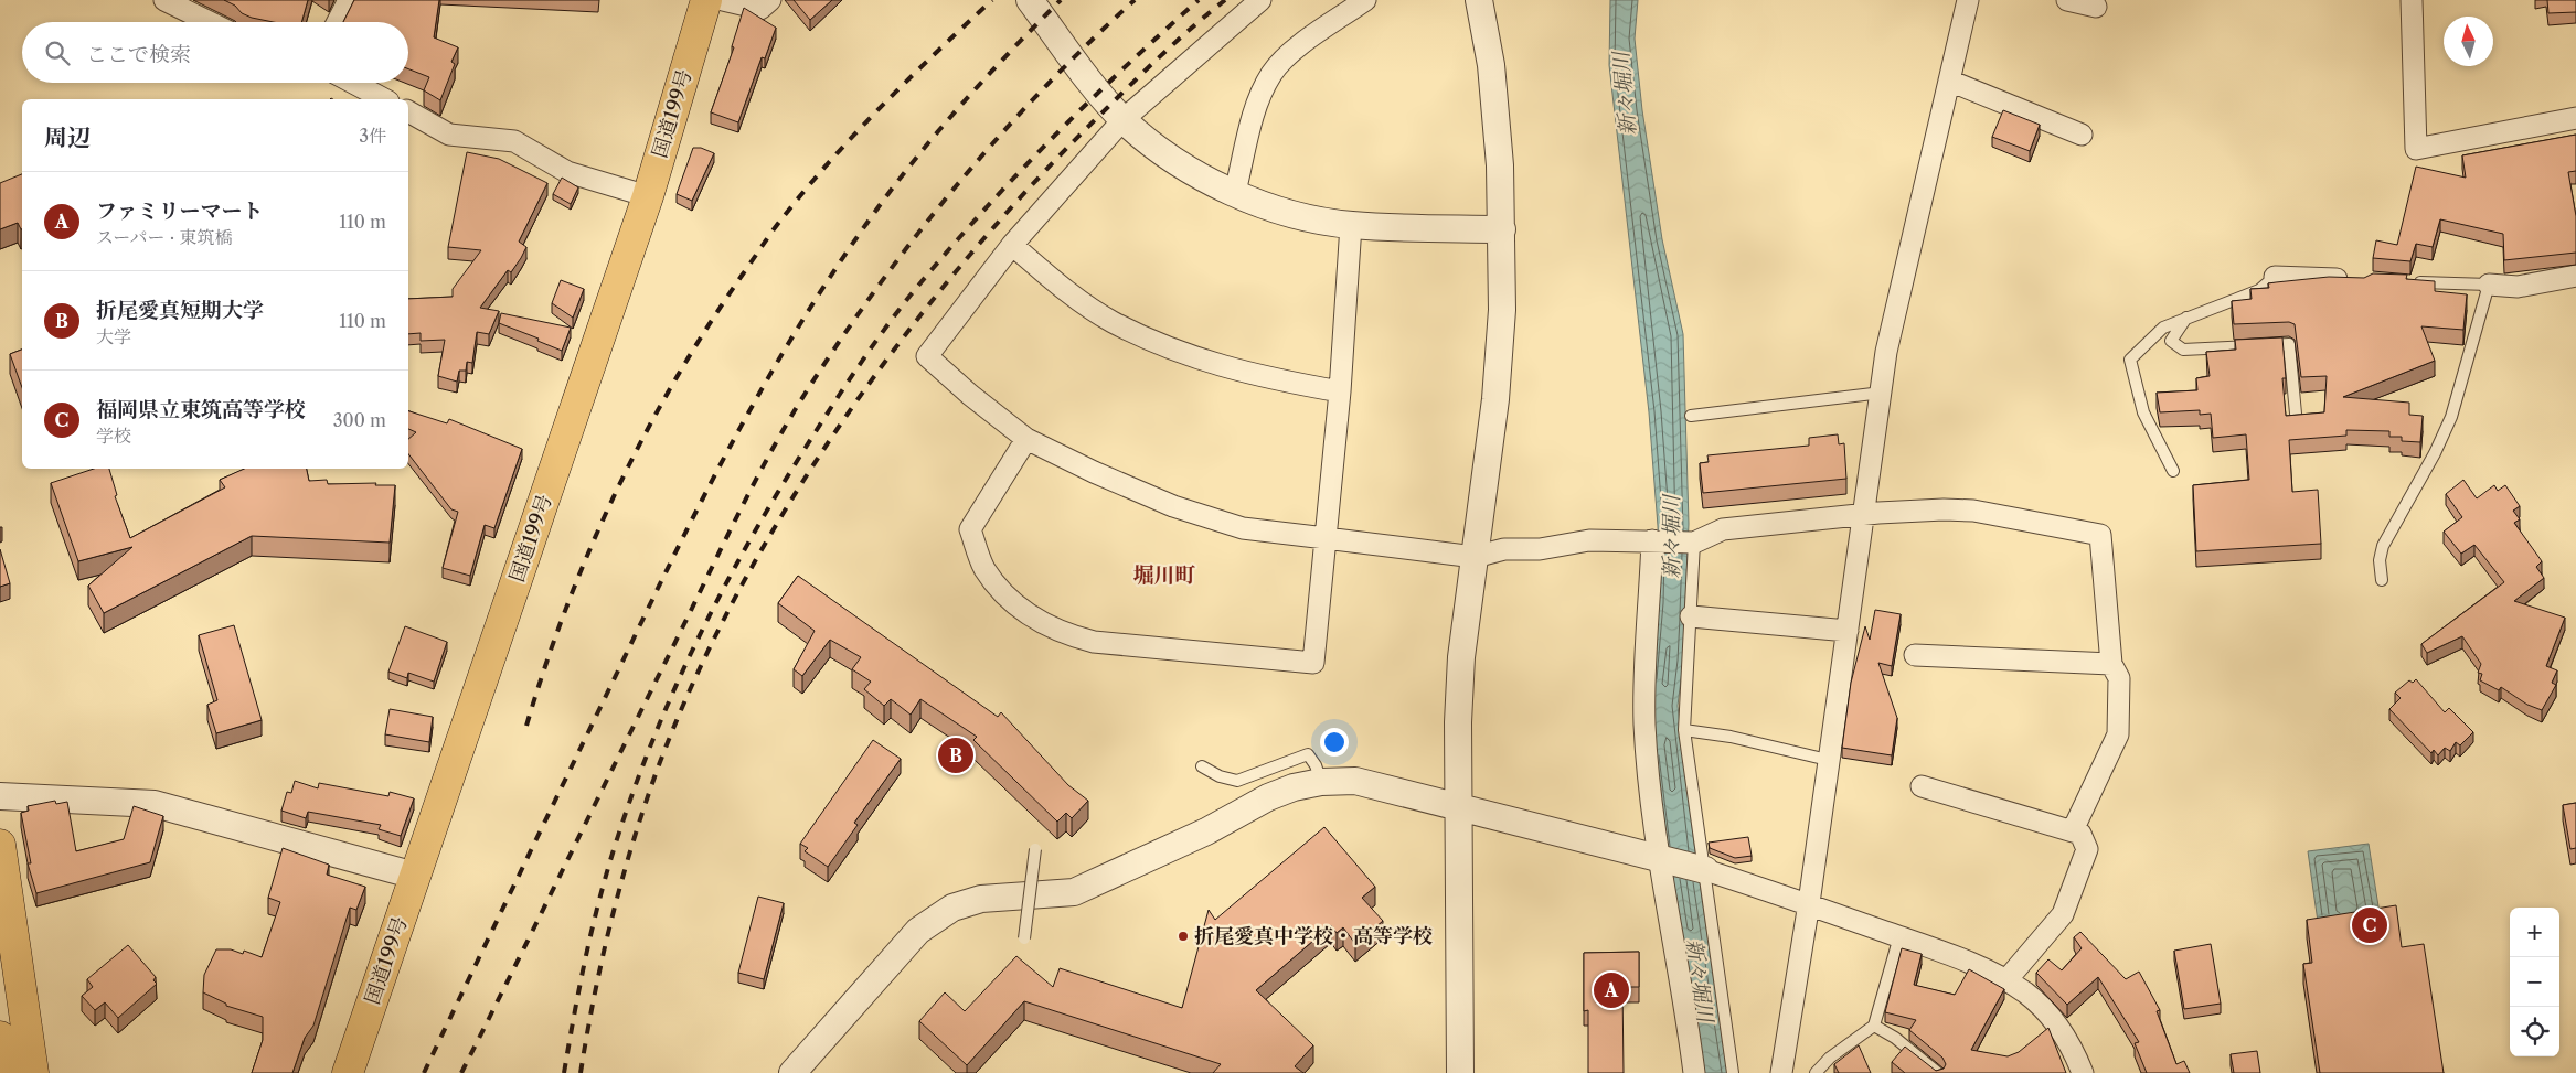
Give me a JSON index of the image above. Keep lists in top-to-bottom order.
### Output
{
  "streets": {
    "highway": ["国道199号"]
  },
  "districts": ["堀川町"],
  "water": ["新々堀川"],
  "places": ["折尾愛真中学校・高等学校"],
  "north": "top",
  "page": {
    "search": "ここで検索",
    "heading": ["周辺", "3件"],
    "list": [
      {
        "mark": "A",
        "name": "ファミリーマート",
        "note": "スーパー · 東筑橋",
        "value": "110 m"
      },
      {
        "mark": "B",
        "name": "折尾愛真短期大学",
        "note": "大学",
        "value": "110 m"
      },
      {
        "mark": "C",
        "name": "福岡県立東筑高等学校",
        "note": "学校",
        "value": "300 m"
      }
    ],
    "pins": ["B", "C", "A"],
    "map_buttons": ["+", "−"]
  }
}
